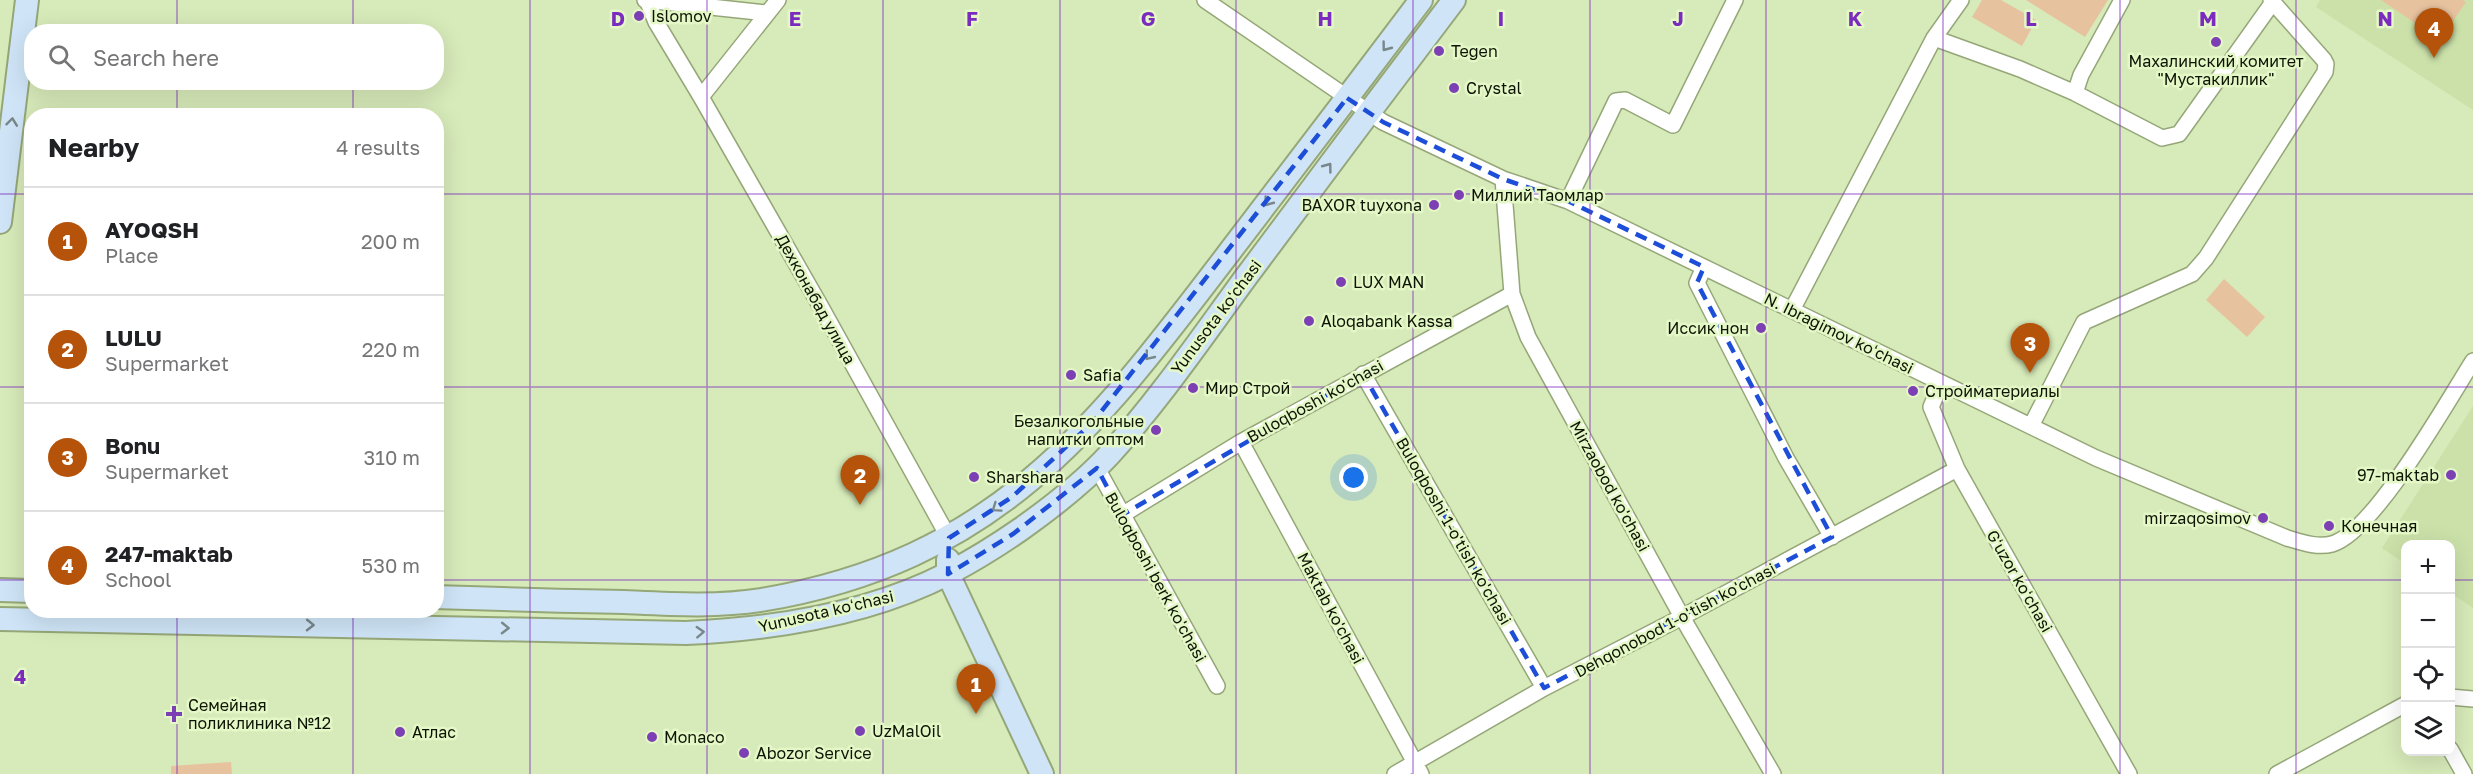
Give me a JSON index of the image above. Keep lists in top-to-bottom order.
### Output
{
  "streets": {
    "main road": ["Yunusota koʻchasi"],
    "street": [
      "Дехконабад улица",
      "N. Ibragimov koʻchasi",
      "Buloqboshi ko'chasi",
      "Mirzaobod ko'chasi",
      "Buloqboshi 1-o'tish ko'chasi",
      "Buloqboshi berk ko'chasi",
      "Gʻuzor koʻchasi",
      "Maktab ko'chasi",
      "Dehqonobod 1-o'tish ko'chasi"
    ]
  },
  "crossings": [
    ["Дехконабад улица", "Yunusota koʻchasi"],
    ["Yunusota koʻchasi", "N. Ibragimov koʻchasi"],
    ["Yunusota koʻchasi", "Buloqboshi berk ko'chasi"],
    ["N. Ibragimov koʻchasi", "Mirzaobod ko'chasi"],
    ["N. Ibragimov koʻchasi", "Gʻuzor koʻchasi"],
    ["Buloqboshi ko'chasi", "Mirzaobod ko'chasi"],
    ["Buloqboshi ko'chasi", "Buloqboshi 1-o'tish ko'chasi"],
    ["Buloqboshi ko'chasi", "Buloqboshi berk ko'chasi"],
    ["Buloqboshi ko'chasi", "Maktab ko'chasi"],
    ["Mirzaobod ko'chasi", "Dehqonobod 1-o'tish ko'chasi"],
    ["Buloqboshi 1-o'tish ko'chasi", "Dehqonobod 1-o'tish ko'chasi"],
    ["Gʻuzor koʻchasi", "Dehqonobod 1-o'tish ko'chasi"],
    ["Maktab ko'chasi", "Dehqonobod 1-o'tish ko'chasi"]
  ],
  "places": {
    "other": [
      "Islomov",
      "Махалинский комитет \"Мустакиллик\"",
      "Tegen",
      "Crystal",
      "Миллий Таомлар",
      "BAXOR tuyxona",
      "LUX MAN",
      "Aloqabank Kassa",
      "Иссик нон",
      "Safia",
      "Мир Строй",
      "Стройматериалы",
      "Безалкогольные напитки оптом",
      "97-maktab",
      "Sharshara",
      "mirzaqosimov",
      "Конечная",
      "UzMalOil",
      "Атлас",
      "Monaco",
      "Abozor Service"
    ],
    "health": ["Семейная поликлиника №12"]
  },
  "page": {
    "pins": [
      "4",
      "3",
      "2",
      "1"
    ],
    "search": "Search here",
    "heading": ["Nearby", "4 results"],
    "list": [
      {
        "mark": "1",
        "name": "AYOQSH",
        "note": "Place",
        "value": "200 m"
      },
      {
        "mark": "2",
        "name": "LULU",
        "note": "Supermarket",
        "value": "220 m"
      },
      {
        "mark": "3",
        "name": "Bonu",
        "note": "Supermarket",
        "value": "310 m"
      },
      {
        "mark": "4",
        "name": "247-maktab",
        "note": "School",
        "value": "530 m"
      }
    ],
    "map_buttons": ["+", "−"]
  },
  "grid": {
    "columns": [
      "D",
      "E",
      "F",
      "G",
      "H",
      "I",
      "J",
      "K",
      "L",
      "M",
      "N"
    ],
    "rows": ["4"]
  }
}
